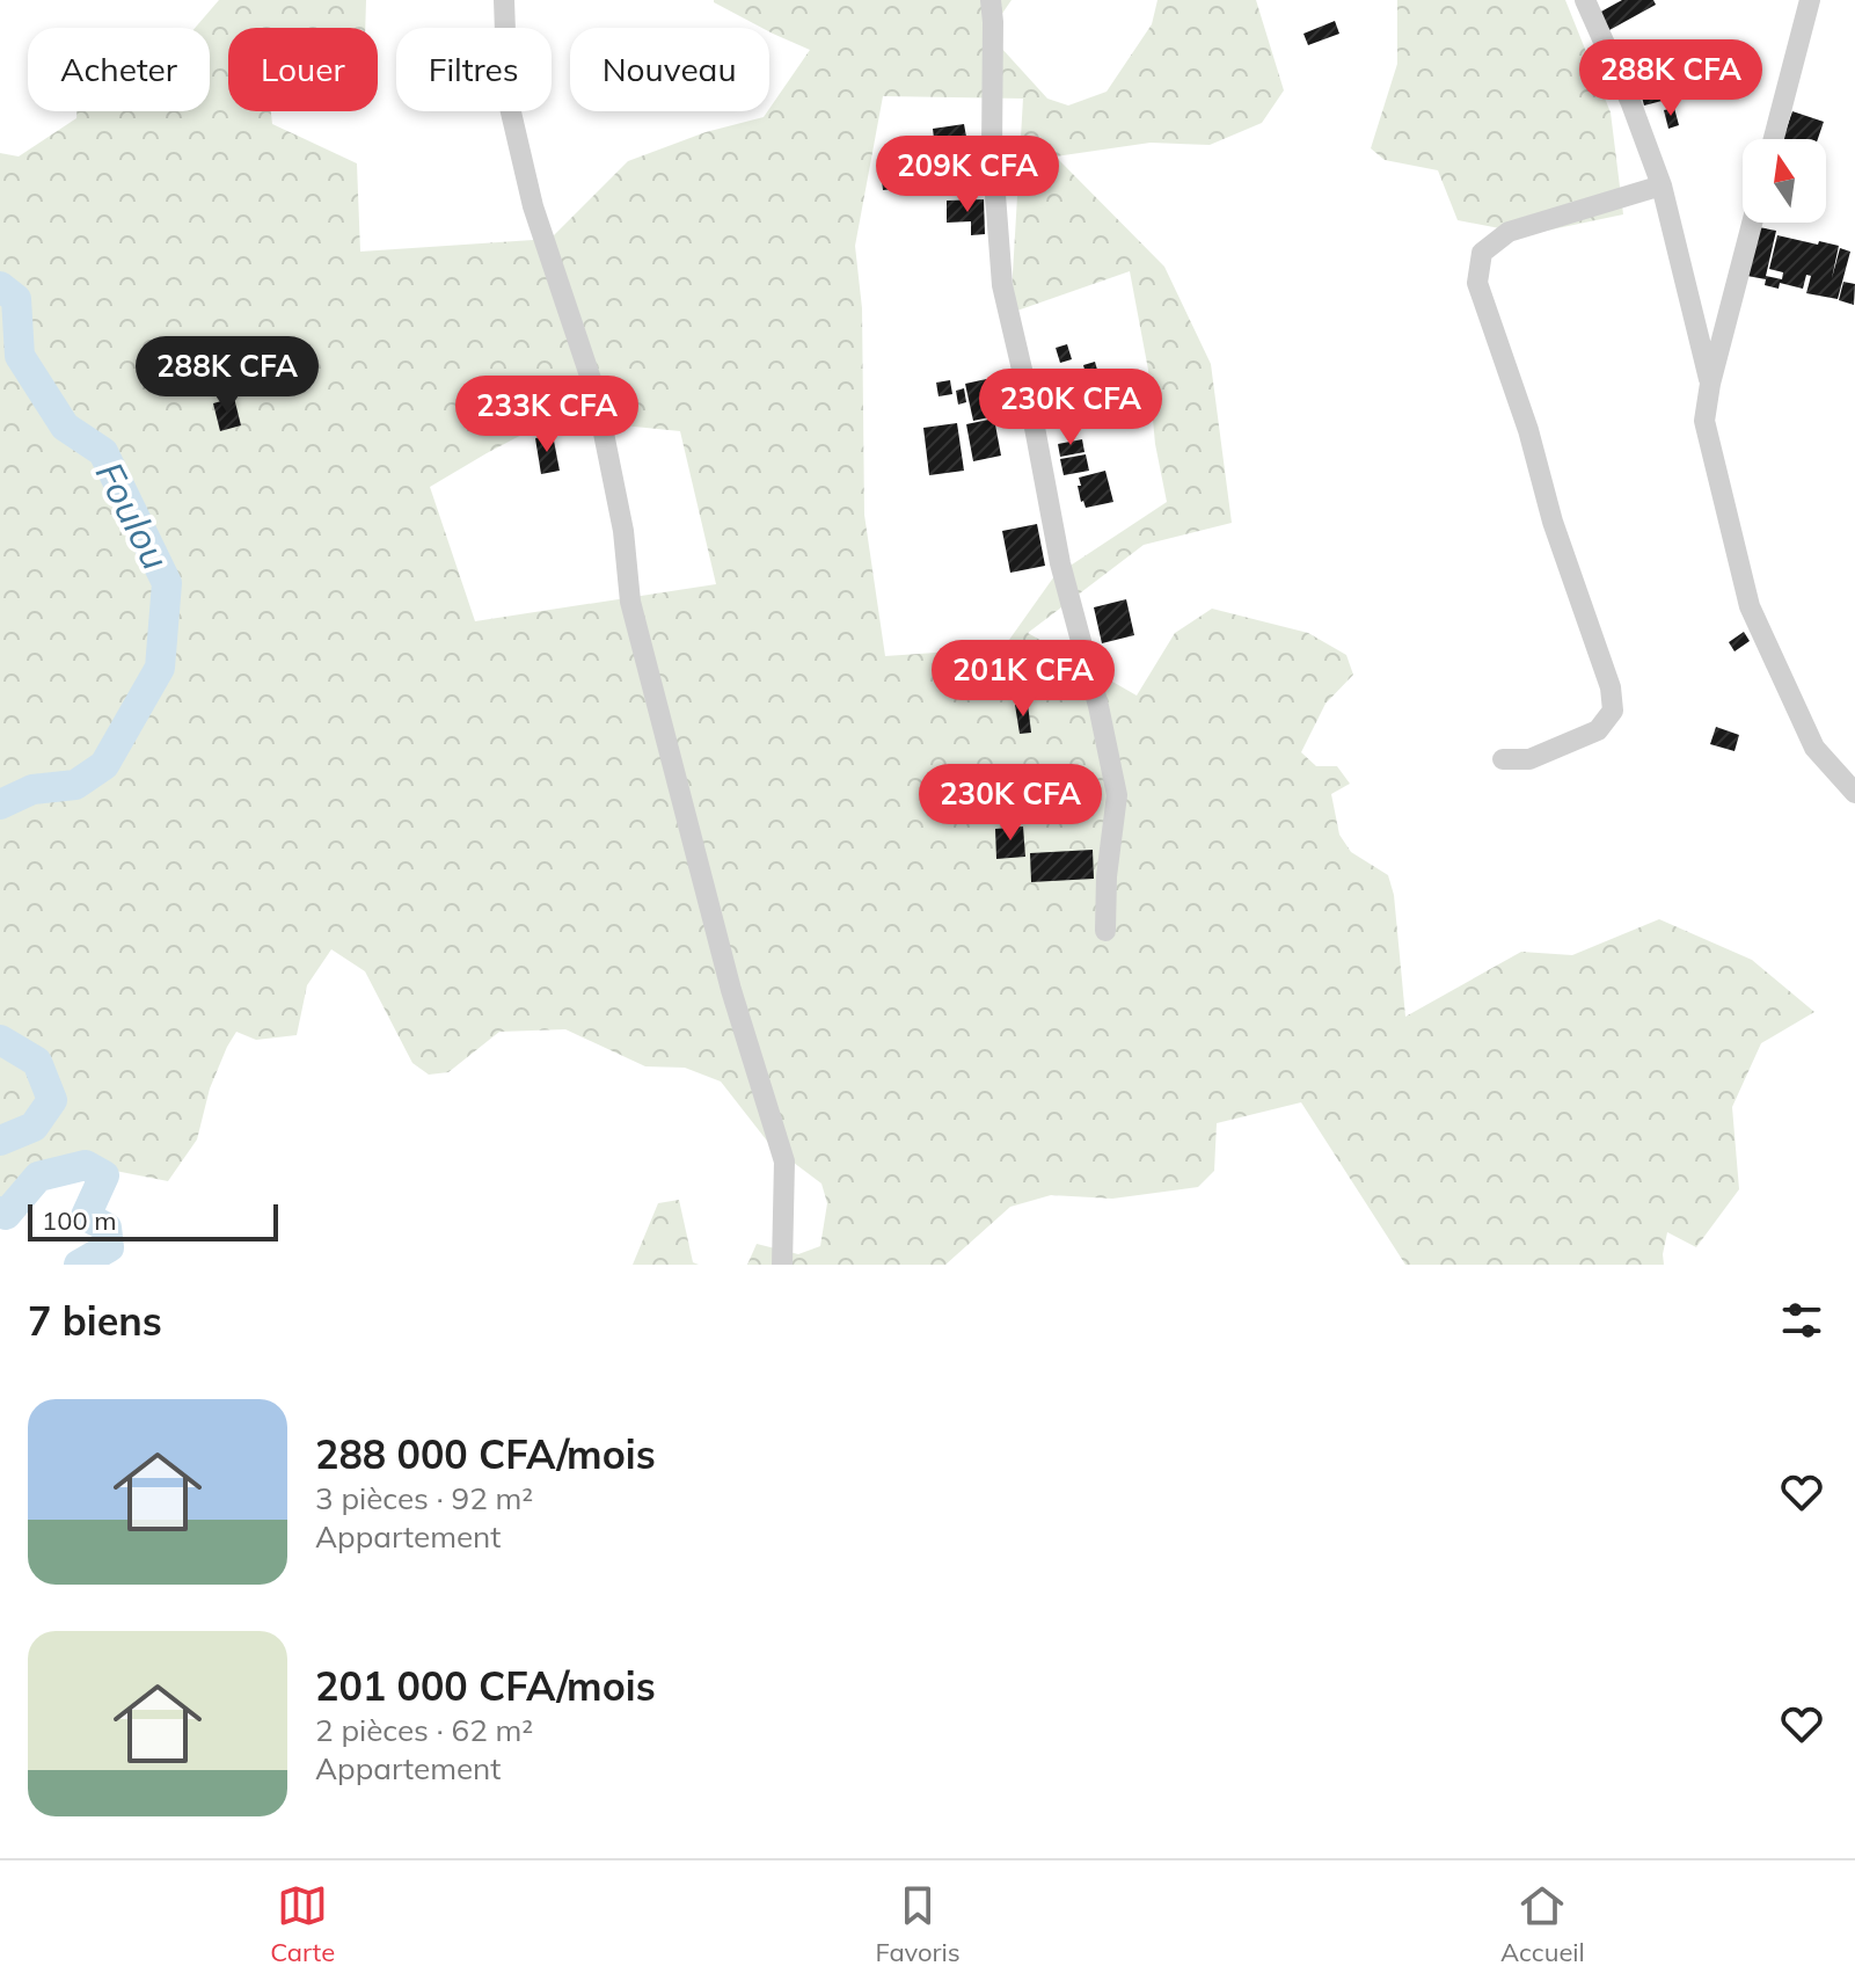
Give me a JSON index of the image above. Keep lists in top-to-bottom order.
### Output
{
  "water": ["Foulou"],
  "scale_bar": "100 m",
  "north": "top",
  "page": {
    "chip": [
      "Acheter",
      "Louer",
      "Filtres",
      "Nouveau"
    ],
    "price": [
      "288K CFA",
      "209K CFA",
      "288K CFA",
      "230K CFA",
      "233K CFA",
      "201K CFA",
      "230K CFA"
    ],
    "scale": "100 m",
    "heading": "7 biens",
    "list": [
      {
        "name": "288 000 CFA/mois",
        "note": "3 pièces · 92 m² · Appartement"
      },
      {
        "name": "201 000 CFA/mois",
        "note": "2 pièces · 62 m² · Appartement"
      }
    ],
    "tabs": ["Carte", "Favoris", "Accueil"]
  }
}
